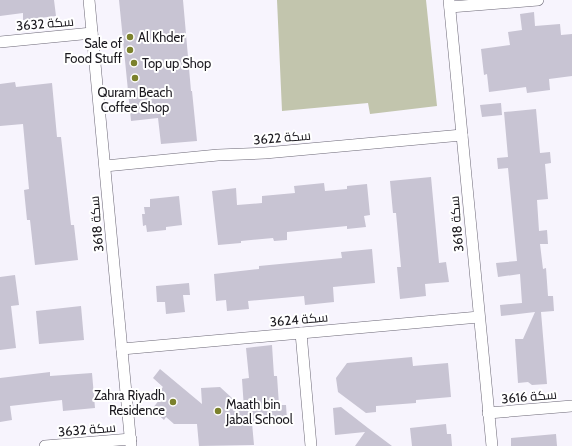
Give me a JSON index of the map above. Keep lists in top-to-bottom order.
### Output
{
  "streets": {
    "street": [
      "سكة 3632",
      "سكة 3622",
      "سكة 3618",
      "سكة 3624",
      "سكة 3616"
    ]
  },
  "crossings": [
    ["سكة 3632", "سكة 3618"],
    ["سكة 3622", "سكة 3618"],
    ["سكة 3618", "سكة 3624"],
    ["سكة 3618", "سكة 3616"]
  ],
  "places": [
    "Al Khder",
    "Sale of Food Stuff",
    "Top up Shop",
    "Quram Beach Coffee Shop",
    "Zahra Riyadh Residence",
    "Maath bin Jabal School"
  ]
}
